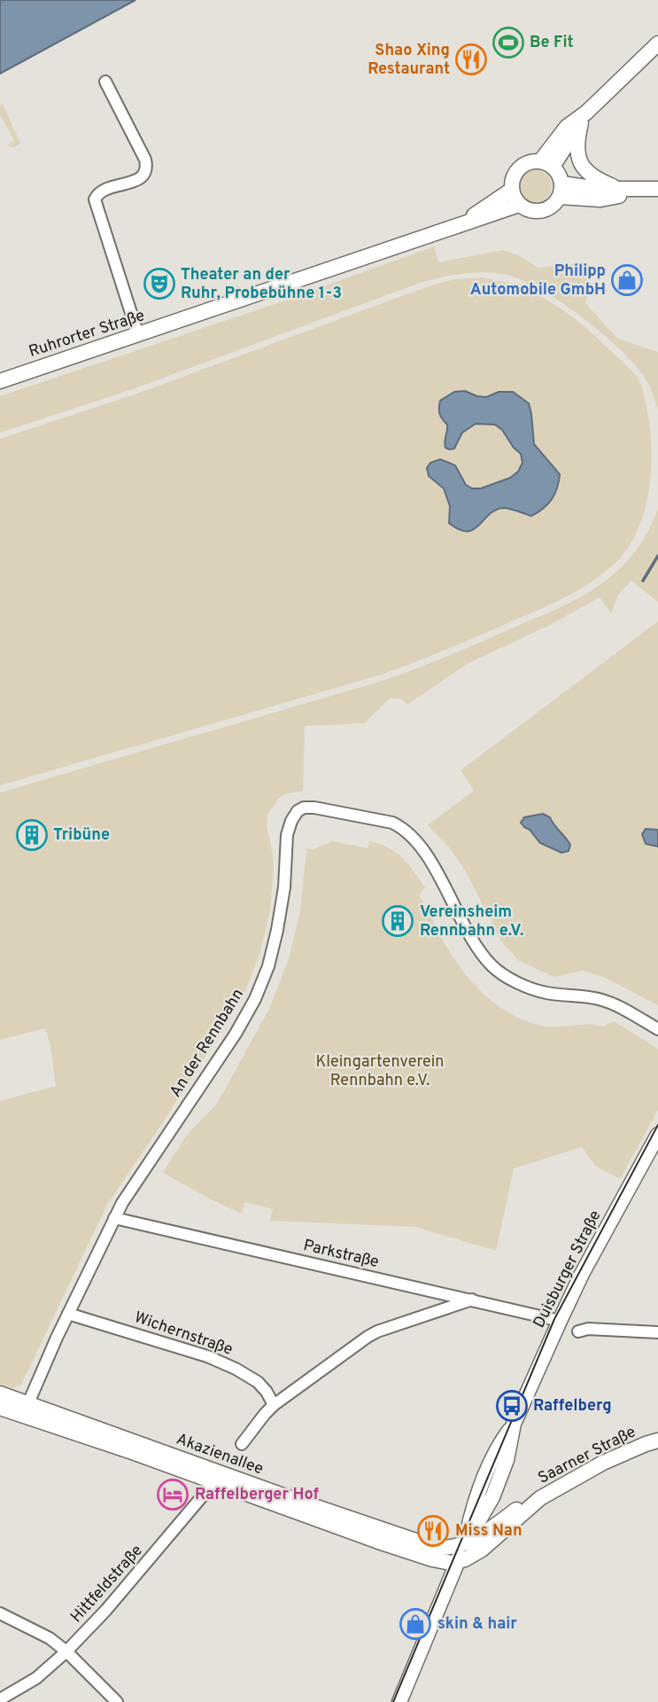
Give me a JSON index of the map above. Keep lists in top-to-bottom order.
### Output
{
  "streets": {
    "main road": [
      "Ruhrorter Straße",
      "Duisburger Straße",
      "Akazienallee",
      "Saarner Straße"
    ],
    "street": [
      "An der Rennbahn",
      "Parkstraße",
      "Wichernstraße",
      "Hittfeldstraße"
    ]
  },
  "crossings": [
    ["An der Rennbahn", "Parkstraße"],
    ["An der Rennbahn", "Wichernstraße"],
    ["An der Rennbahn", "Akazienallee"],
    ["Parkstraße", "Duisburger Straße"],
    ["Duisburger Straße", "Akazienallee"],
    ["Duisburger Straße", "Saarner Straße"],
    ["Akazienallee", "Saarner Straße"],
    ["Akazienallee", "Hittfeldstraße"]
  ],
  "parks": ["Kleingartenverein Rennbahn e.V."],
  "places": {
    "sports": ["Be Fit"],
    "restaurant": ["Shao Xing Restaurant", "Miss Nan"],
    "shop": ["Philipp Automobile GmbH", "skin & hair"],
    "theatre": ["Theater an der Ruhr, Probebühne 1-3"],
    "building": ["Tribüne", "Vereinsheim Rennbahn e.V."],
    "bus stop": ["Raffelberg"],
    "hotel": ["Raffelberger Hof"]
  }
}
